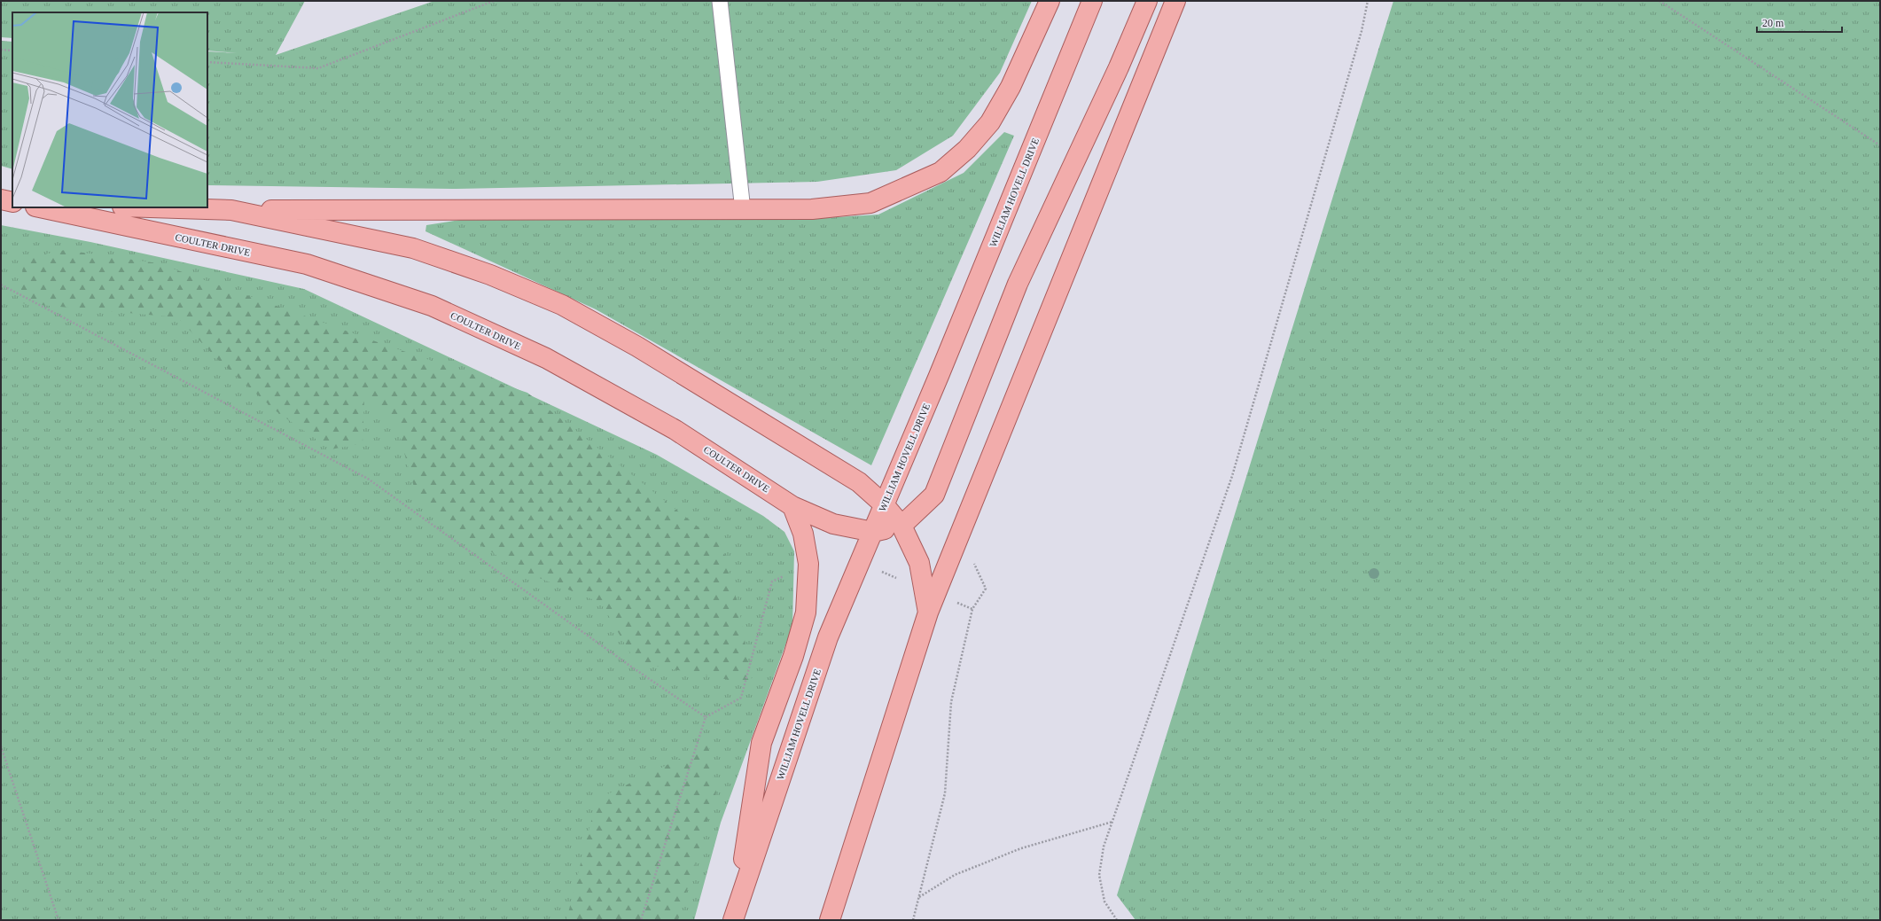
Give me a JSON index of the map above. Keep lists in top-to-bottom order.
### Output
{
  "streets": {
    "main road": ["WILLIAM HOVELL DRIVE", "COULTER DRIVE"]
  },
  "crossings": [
    ["WILLIAM HOVELL DRIVE", "COULTER DRIVE"]
  ],
  "scale_bar": "20 m"
}
